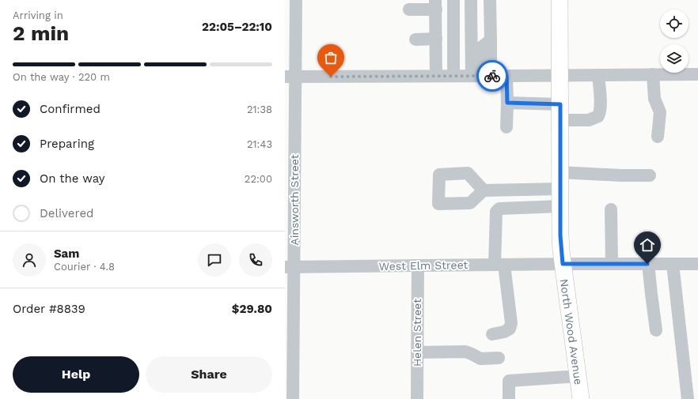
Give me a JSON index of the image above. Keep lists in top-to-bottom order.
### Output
{
  "streets": {
    "main road": ["North Wood Avenue"],
    "street": ["Ainsworth Street", "West Elm Street", "Helen Street"]
  },
  "crossings": [
    ["Ainsworth Street", "West Elm Street"],
    ["West Elm Street", "North Wood Avenue"],
    ["West Elm Street", "Helen Street"]
  ],
  "page": {
    "heading": ["2 min", "Arriving in", "22:05–22:10"],
    "panel": [
      "Sam",
      "Courier · 4.8",
      "Order #8839",
      "$29.80"
    ],
    "bar": "On the way · 220 m",
    "list": [
      ["Confirmed", "21:38"],
      ["Preparing", "21:43"],
      ["On the way", "22:00"],
      "Delivered"
    ],
    "buttons": ["Help", "Share"]
  }
}
